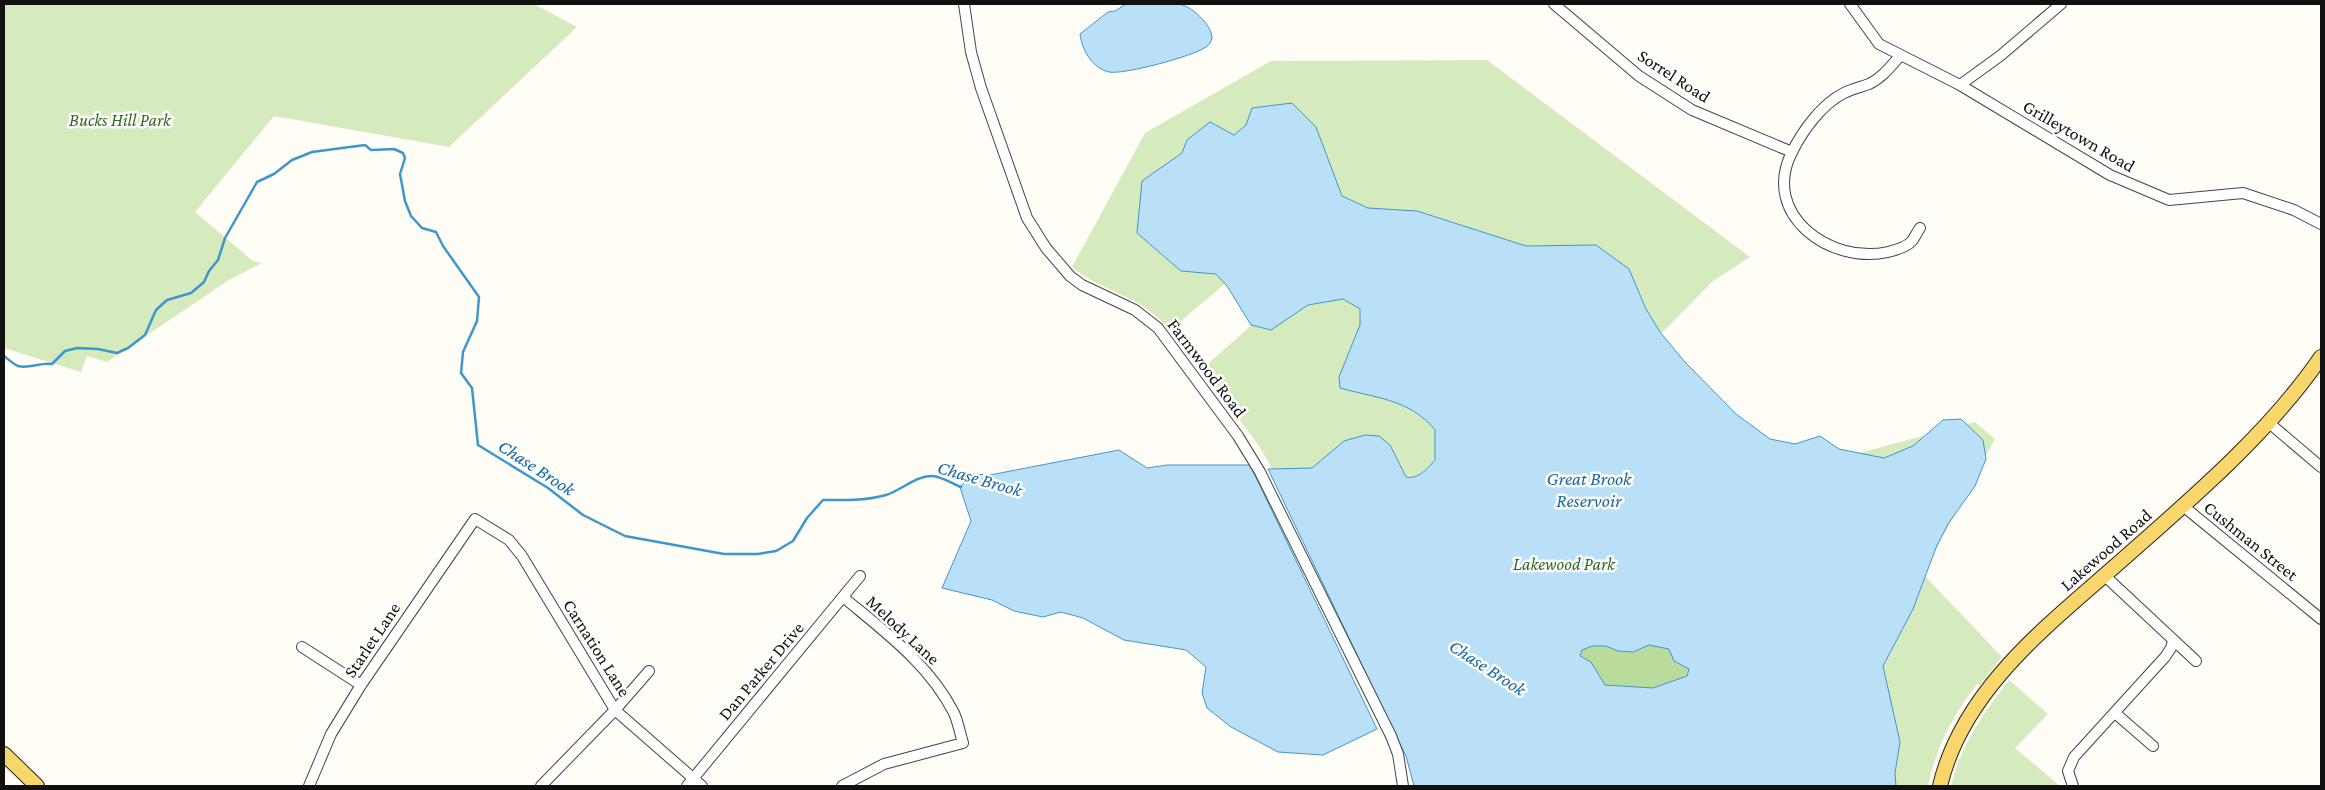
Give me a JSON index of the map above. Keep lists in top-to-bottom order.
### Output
{
  "streets": {
    "main road": ["Lakewood Road"],
    "street": [
      "Sorrel Road",
      "Grilleytown Road",
      "Farmwood Road",
      "Cushman Street",
      "Melody Lane",
      "Starlet Lane",
      "Carnation Lane",
      "Dan Parker Drive"
    ]
  },
  "crossings": [
    ["Cushman Street", "Lakewood Road"],
    ["Melody Lane", "Dan Parker Drive"],
    ["Starlet Lane", "Carnation Lane"],
    ["Carnation Lane", "Dan Parker Drive"]
  ],
  "water": ["Chase Brook", "Great Brook Reservoir"],
  "parks": ["Bucks Hill Park", "Lakewood Park"]
}
